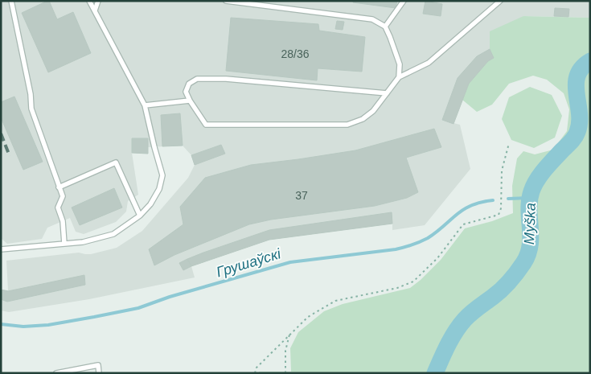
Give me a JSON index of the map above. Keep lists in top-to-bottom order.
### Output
{
  "water": ["Муška", "Грушаўскі"],
  "house_numbers": ["28/36", "37"]
}
